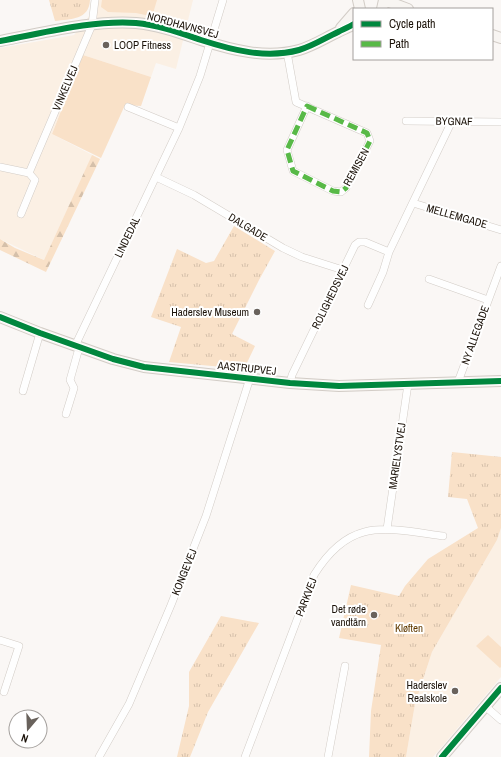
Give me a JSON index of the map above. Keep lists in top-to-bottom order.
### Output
{
  "streets": {
    "street": [
      "NORDHAVNSVEJ",
      "VINKELVEJ",
      "BYGNAF",
      "REMISEN",
      "MELLEMGADE",
      "DALGADE",
      "LINDEDAL",
      "ROLIGHEDSVEJ",
      "NY ALLEGADE",
      "AASTRUPVEJ",
      "MARIELYSTVEJ",
      "KONGEVEJ",
      "PARKVEJ"
    ]
  },
  "crossings": [
    ["NORDHAVNSVEJ", "VINKELVEJ"],
    ["NORDHAVNSVEJ", "REMISEN"],
    ["NORDHAVNSVEJ", "LINDEDAL"],
    ["DALGADE", "LINDEDAL"],
    ["DALGADE", "ROLIGHEDSVEJ"],
    ["LINDEDAL", "AASTRUPVEJ"],
    ["ROLIGHEDSVEJ", "AASTRUPVEJ"],
    ["NY ALLEGADE", "AASTRUPVEJ"],
    ["AASTRUPVEJ", "MARIELYSTVEJ"],
    ["AASTRUPVEJ", "KONGEVEJ"],
    ["MARIELYSTVEJ", "PARKVEJ"]
  ],
  "parks": ["Kløften"],
  "places": [
    "LOOP Fitness",
    "Haderslev Museum",
    "Det røde vandtårn",
    "Haderslev Realskole"
  ],
  "legend": ["Cycle path", "Path"],
  "north": "bottom"
}
